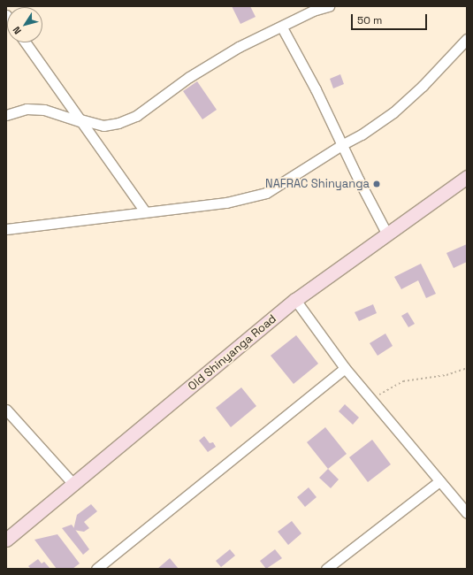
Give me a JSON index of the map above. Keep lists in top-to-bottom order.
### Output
{
  "streets": {
    "main road": ["Old Shinyanga Road"]
  },
  "places": ["NAFRAC Shinyanga"],
  "scale_bar": "50 m",
  "north": "bottom left"
}
